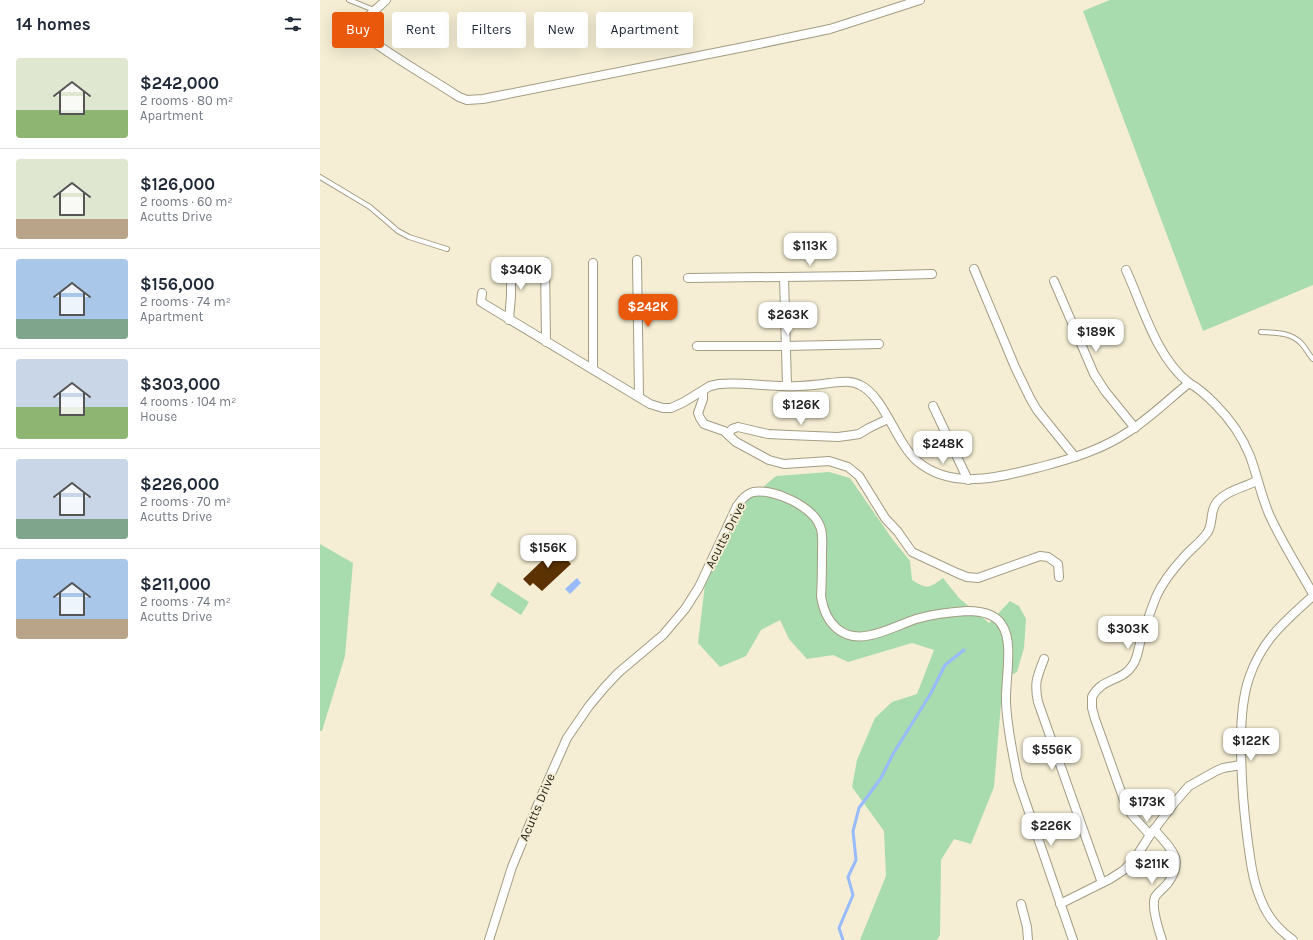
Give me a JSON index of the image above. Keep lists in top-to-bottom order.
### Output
{
  "streets": {
    "street": ["Acutts Drive"]
  },
  "page": {
    "heading": "14 homes",
    "chip": [
      "Buy",
      "Rent",
      "Filters",
      "New",
      "Apartment"
    ],
    "list": [
      {
        "name": "$242,000",
        "note": "2 rooms · 80 m² · Apartment"
      },
      {
        "name": "$126,000",
        "note": "2 rooms · 60 m² · Acutts Drive"
      },
      {
        "name": "$156,000",
        "note": "2 rooms · 74 m² · Apartment"
      },
      {
        "name": "$303,000",
        "note": "4 rooms · 104 m² · House"
      },
      {
        "name": "$226,000",
        "note": "2 rooms · 70 m² · Acutts Drive"
      },
      {
        "name": "$211,000",
        "note": "2 rooms · 74 m² · Acutts Drive"
      }
    ],
    "price": [
      "$113K",
      "$340K",
      "$242K",
      "$263K",
      "$189K",
      "$126K",
      "$248K",
      "$156K",
      "$303K",
      "$122K",
      "$556K",
      "$173K",
      "$226K",
      "$211K"
    ]
  }
}
